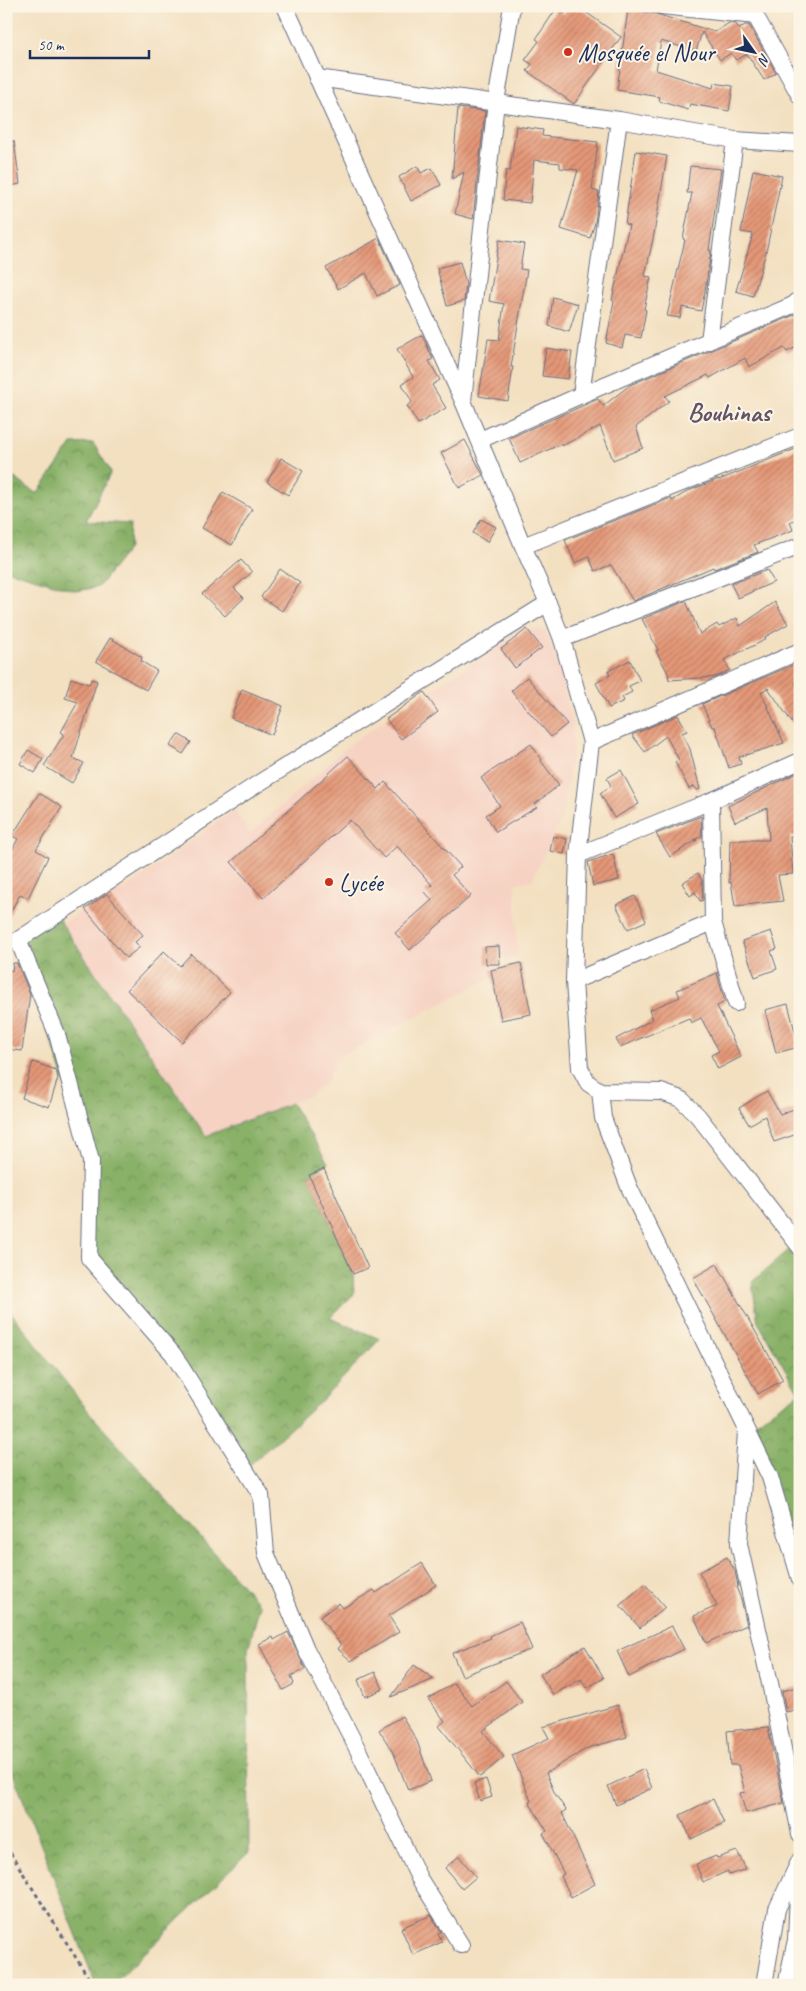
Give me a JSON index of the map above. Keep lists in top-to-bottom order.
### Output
{
  "districts": ["Bouhinas"],
  "places": ["Mosquée el Nour", "Lycée"],
  "scale_bar": "50 m",
  "north": "bottom right"
}
